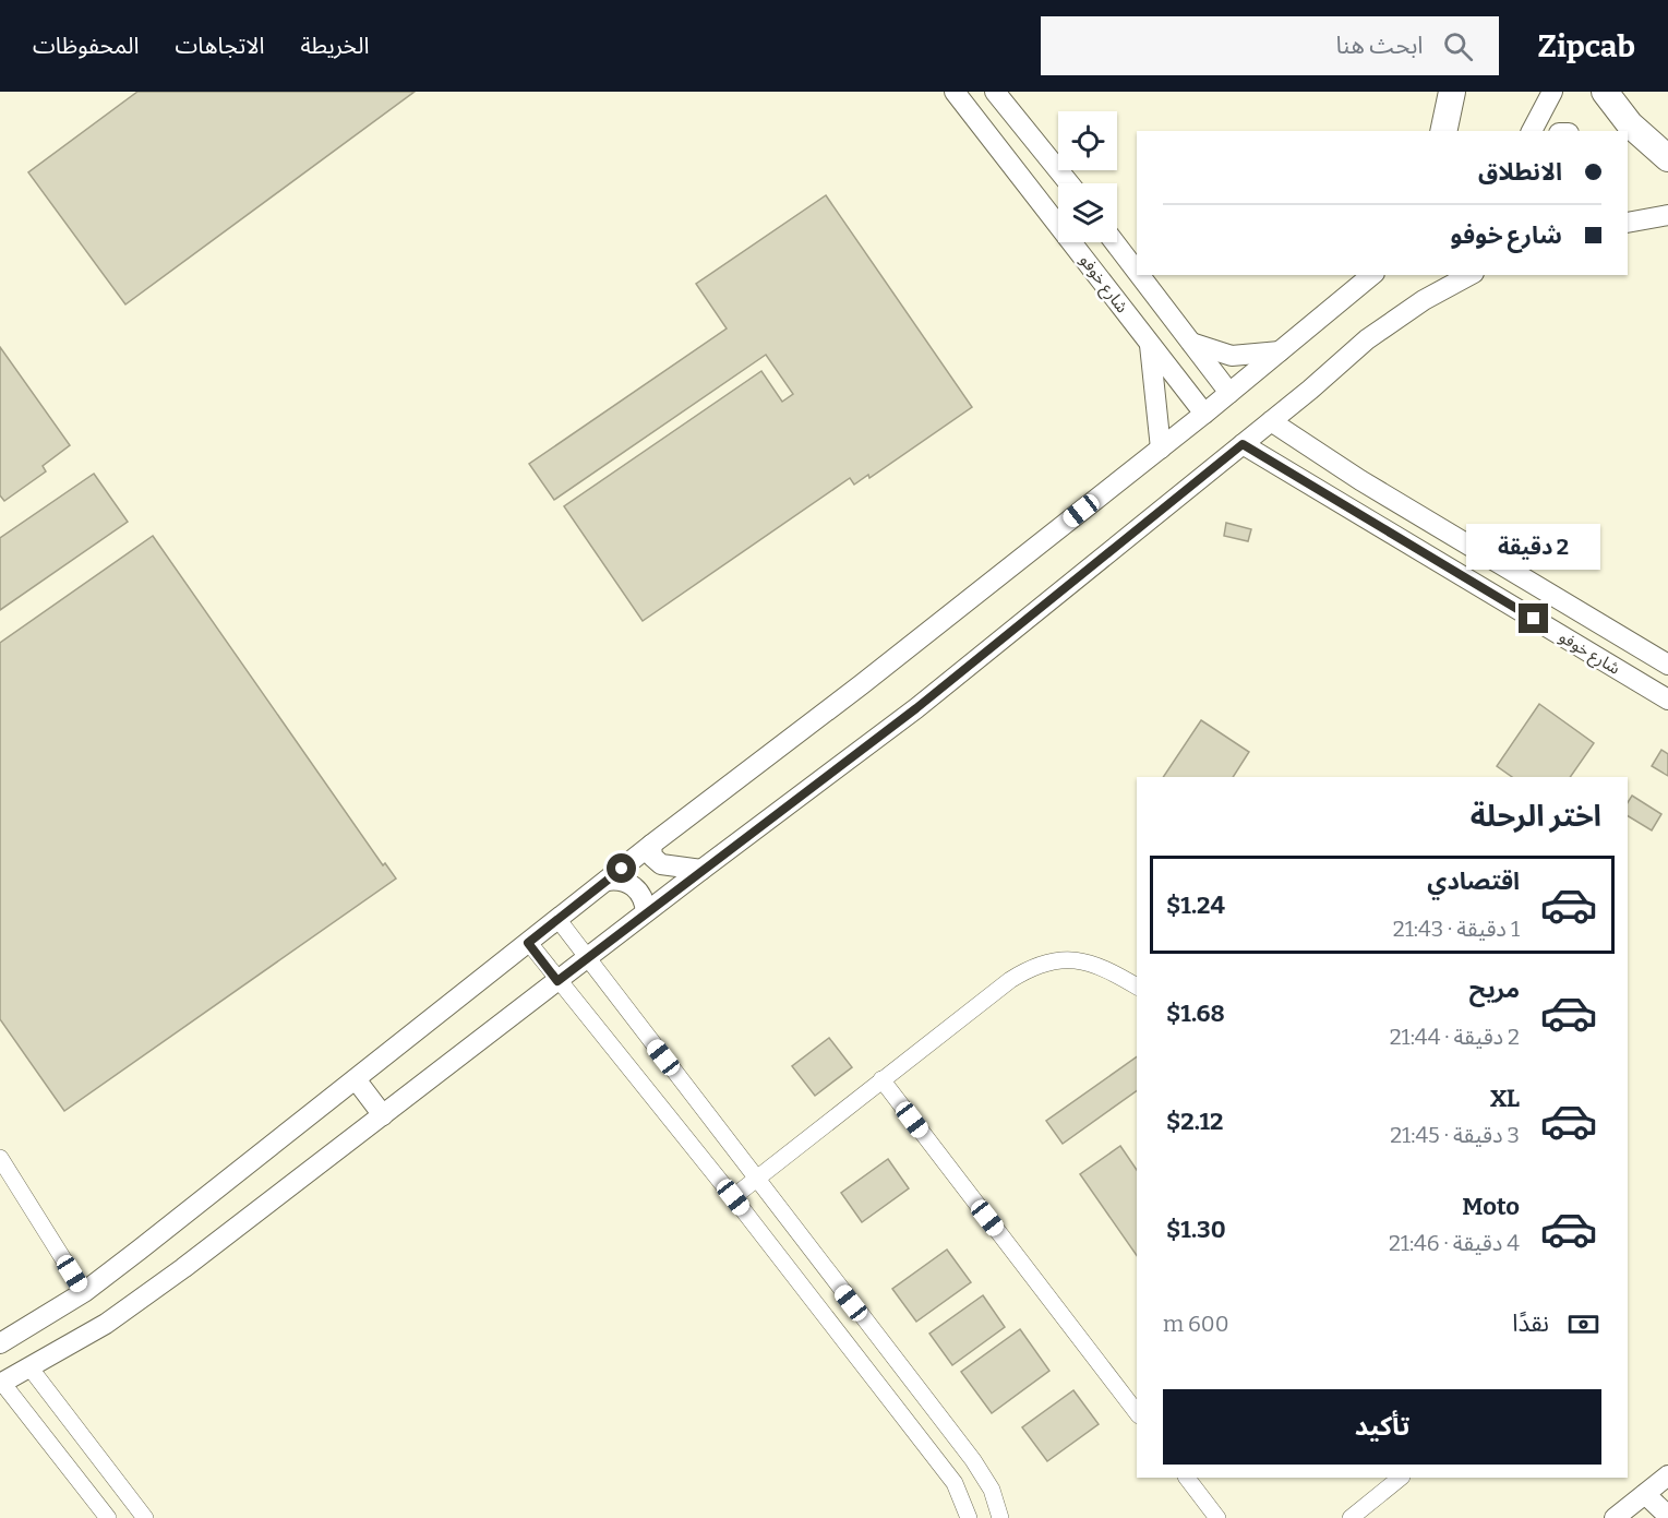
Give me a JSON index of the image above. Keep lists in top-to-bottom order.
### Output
{
  "streets": {
    "street": ["شارع خوفو"]
  },
  "page": {
    "header": "Zipcab",
    "search": "ابحث هنا",
    "nav": ["الخريطة", "الاتجاهات", "المحفوظات"],
    "banner": ["الانطلاق", "شارع خوفو"],
    "bubble": "2 دقيقة",
    "heading": "اختر الرحلة",
    "list": [
      {
        "name": "اقتصادي",
        "note": "1 دقيقة · 21:43",
        "value": "$1.24"
      },
      {
        "name": "مريح",
        "note": "2 دقيقة · 21:44",
        "value": "$1.68"
      },
      {
        "name": "XL",
        "note": "3 دقيقة · 21:45",
        "value": "$2.12"
      },
      {
        "name": "Moto",
        "note": "4 دقيقة · 21:46",
        "value": "$1.30"
      }
    ],
    "pay": ["نقدًا", "600 m"],
    "buttons": "تأكيد"
  }
}
